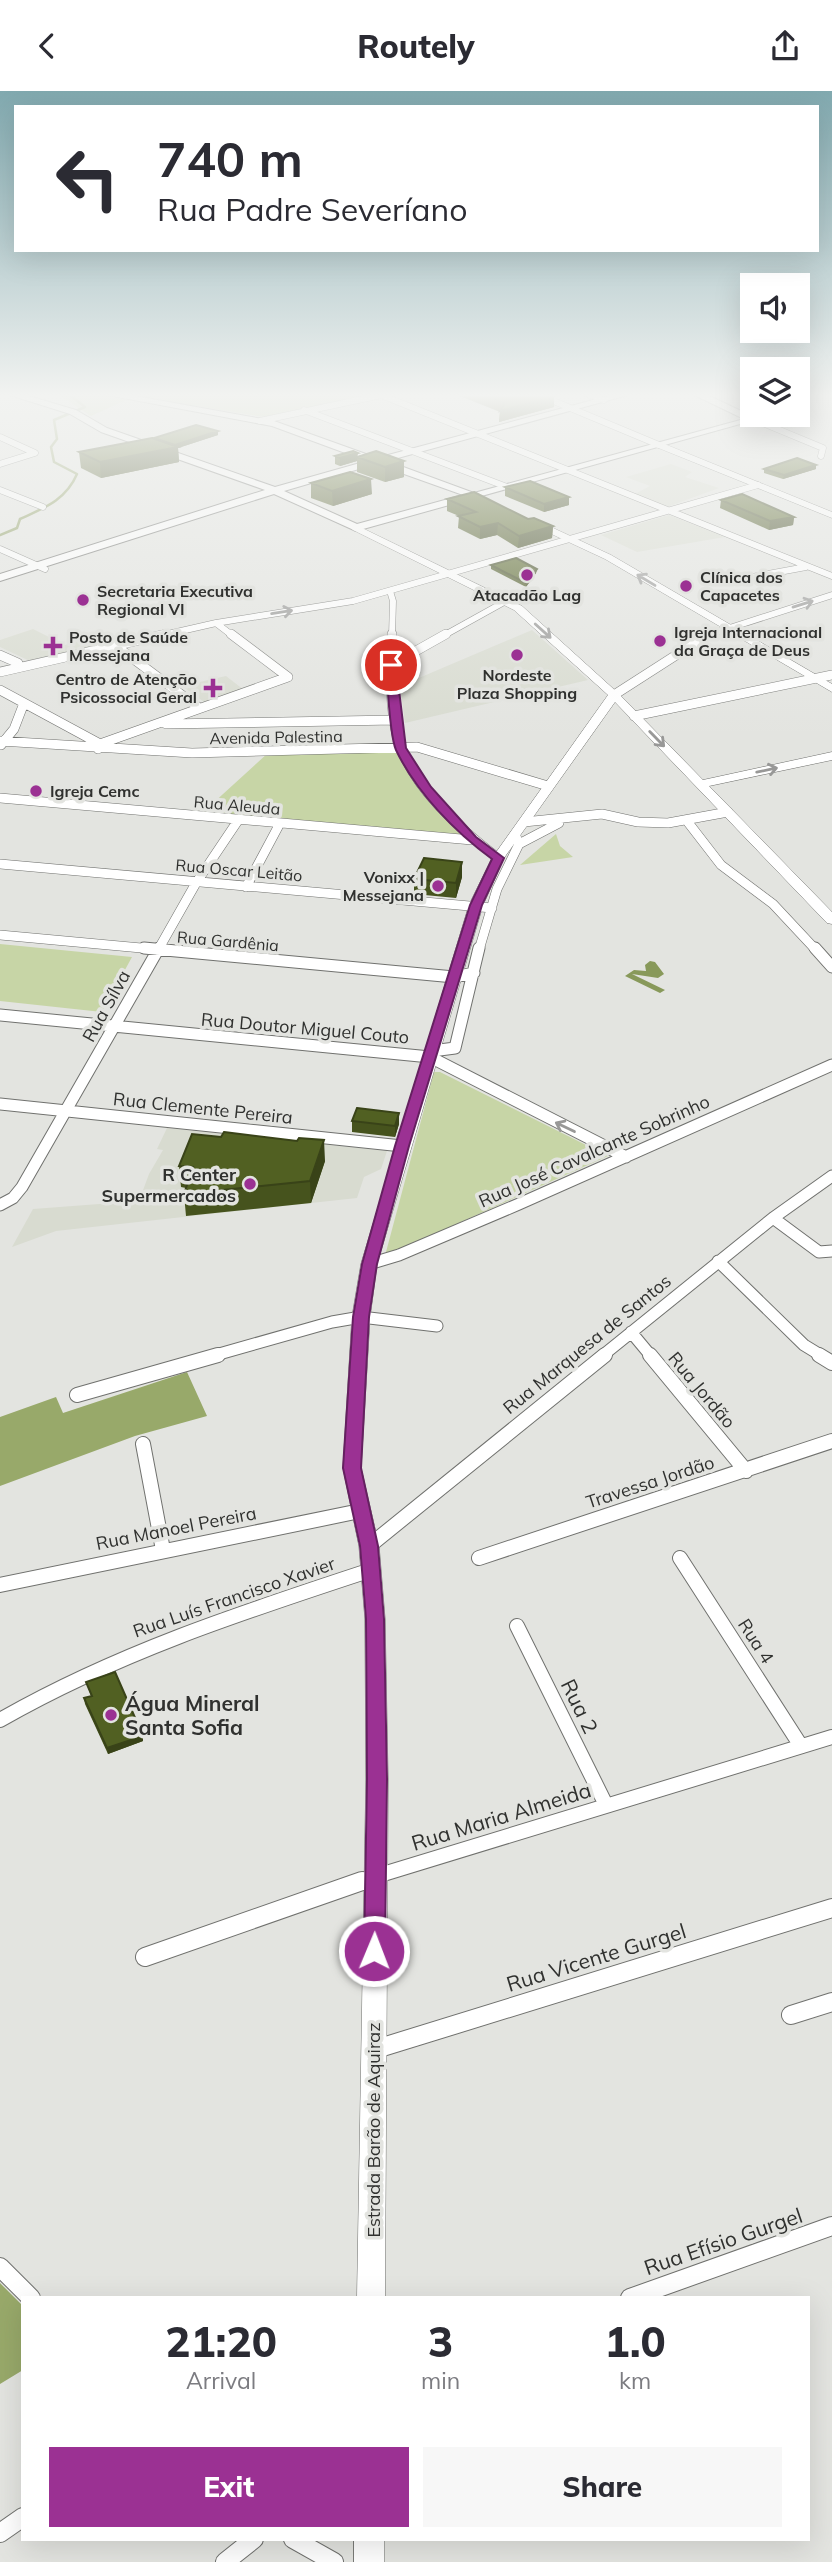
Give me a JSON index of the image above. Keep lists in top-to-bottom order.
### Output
{
  "streets": {
    "street": [
      "Avenida Palestina",
      "Rua Aleuda",
      "Rua Oscar Leitão",
      "Rua Gardênia",
      "Rua Sílva",
      "Rua Doutor Miguel Couto",
      "Rua Clemente Pereira",
      "Rua José Cavalcante Sobrinho",
      "Rua Marquesa de Santos",
      "Rua Jordão",
      "Travessa Jordão",
      "Rua Manoel Pereira",
      "Rua Luís Francisco Xavier",
      "Rua 4",
      "Rua 2",
      "Rua Maria Almeida",
      "Rua Vicente Gurgel",
      "Estrada Barão de Aquiraz",
      "Rua Efísio Gurgel"
    ]
  },
  "crossings": [
    ["Avenida Palestina", "Estrada Barão de Aquiraz"],
    ["Rua Aleuda", "Rua Sílva"],
    ["Rua Oscar Leitão", "Rua Sílva"],
    ["Rua Oscar Leitão", "Estrada Barão de Aquiraz"],
    ["Rua Gardênia", "Rua Sílva"],
    ["Rua Gardênia", "Estrada Barão de Aquiraz"],
    ["Rua Sílva", "Rua Doutor Miguel Couto"],
    ["Rua Sílva", "Rua Clemente Pereira"],
    ["Rua Doutor Miguel Couto", "Rua José Cavalcante Sobrinho"],
    ["Rua Doutor Miguel Couto", "Estrada Barão de Aquiraz"],
    ["Rua Clemente Pereira", "Estrada Barão de Aquiraz"],
    ["Rua José Cavalcante Sobrinho", "Estrada Barão de Aquiraz"],
    ["Rua Marquesa de Santos", "Rua Jordão"],
    ["Rua Marquesa de Santos", "Estrada Barão de Aquiraz"],
    ["Rua Jordão", "Travessa Jordão"],
    ["Rua Manoel Pereira", "Estrada Barão de Aquiraz"],
    ["Rua Luís Francisco Xavier", "Estrada Barão de Aquiraz"],
    ["Rua 4", "Rua Maria Almeida"],
    ["Rua 2", "Rua Maria Almeida"],
    ["Rua Maria Almeida", "Estrada Barão de Aquiraz"],
    ["Rua Vicente Gurgel", "Estrada Barão de Aquiraz"]
  ],
  "places": {
    "other": [
      "Atacadão Lag",
      "Clínica dos Capacetes",
      "Secretaria Executiva Regional VI",
      "Igreja Internacional da Graça de Deus",
      "Nordeste Plaza Shopping",
      "Igreja Cemc",
      "Vonixx | Messejana",
      "R Center Supermercados",
      "Água Mineral Santa Sofia"
    ],
    "health": ["Posto de Saúde Messejana", "Centro de Atenção Psicossocial Geral"]
  },
  "page": {
    "header": "Routely",
    "turn": ["740 m", "Rua Padre Severíano"],
    "eta": [
      "21:20",
      "Arrival",
      "3",
      "min",
      "1.0",
      "km"
    ],
    "buttons": ["Exit", "Share"]
  }
}
